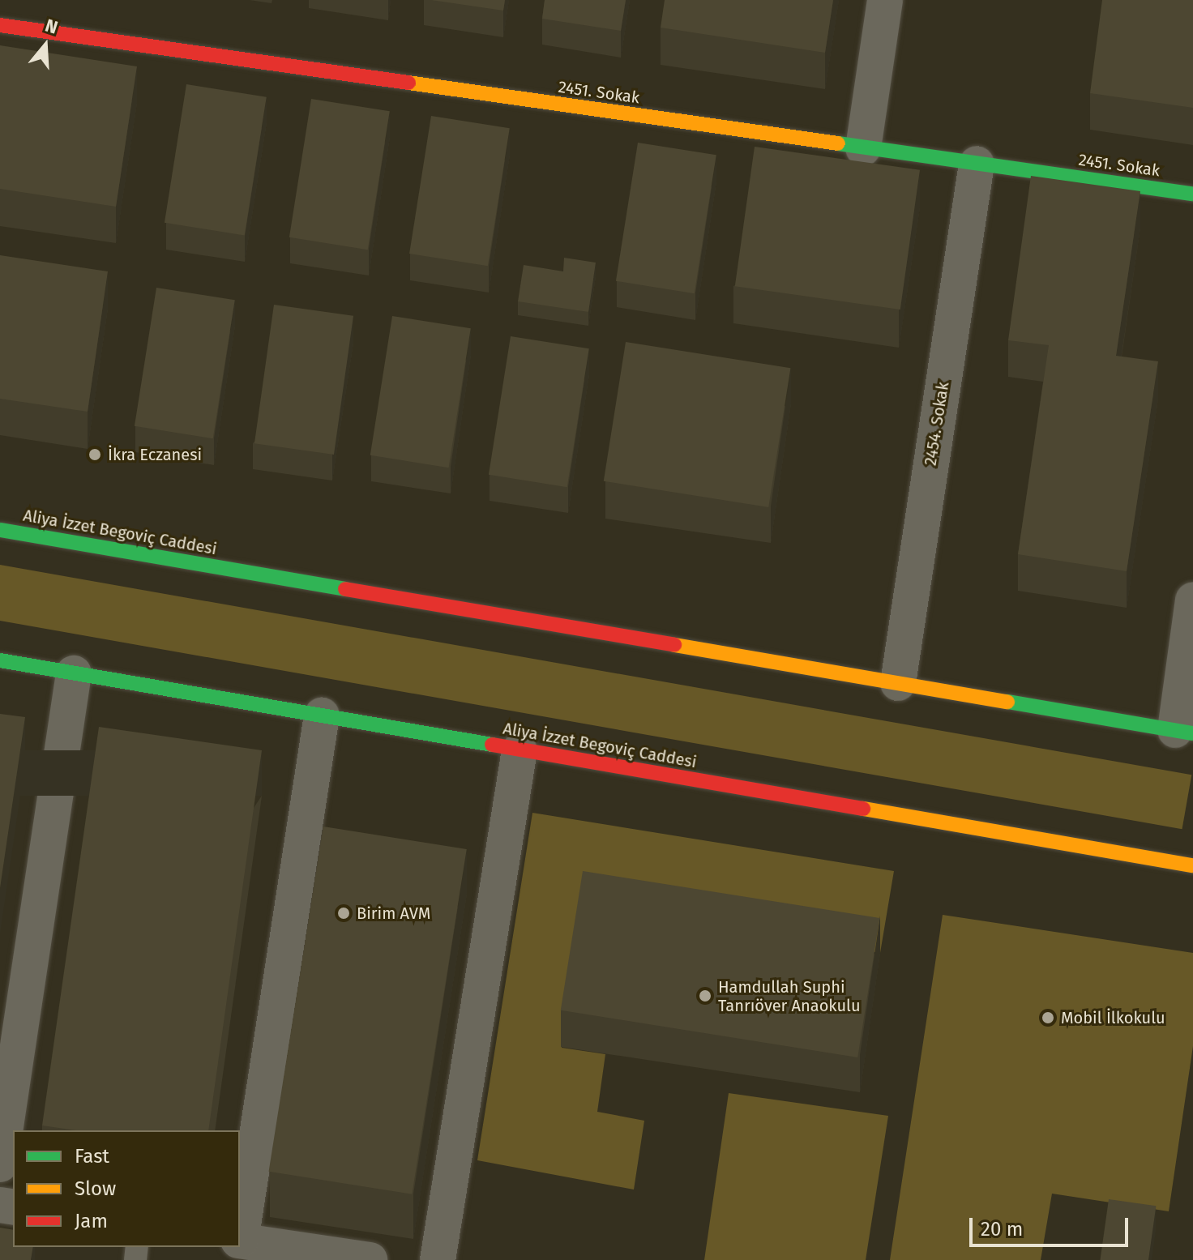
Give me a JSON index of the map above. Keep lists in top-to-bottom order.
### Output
{
  "streets": {
    "main road": ["2451. Sokak", "Aliya İzzet Begoviç Caddesi"],
    "street": ["2454. Sokak"]
  },
  "crossings": [
    ["2451. Sokak", "2454. Sokak"],
    ["2454. Sokak", "Aliya İzzet Begoviç Caddesi"]
  ],
  "places": [
    "İkra Eczanesi",
    "Birim AVM",
    "Hamdullah Suphi Tanrıöver Anaokulu",
    "Mobil İlkokulu"
  ],
  "legend": ["Fast", "Slow", "Jam"],
  "scale_bar": "20 m",
  "north": "top"
}
